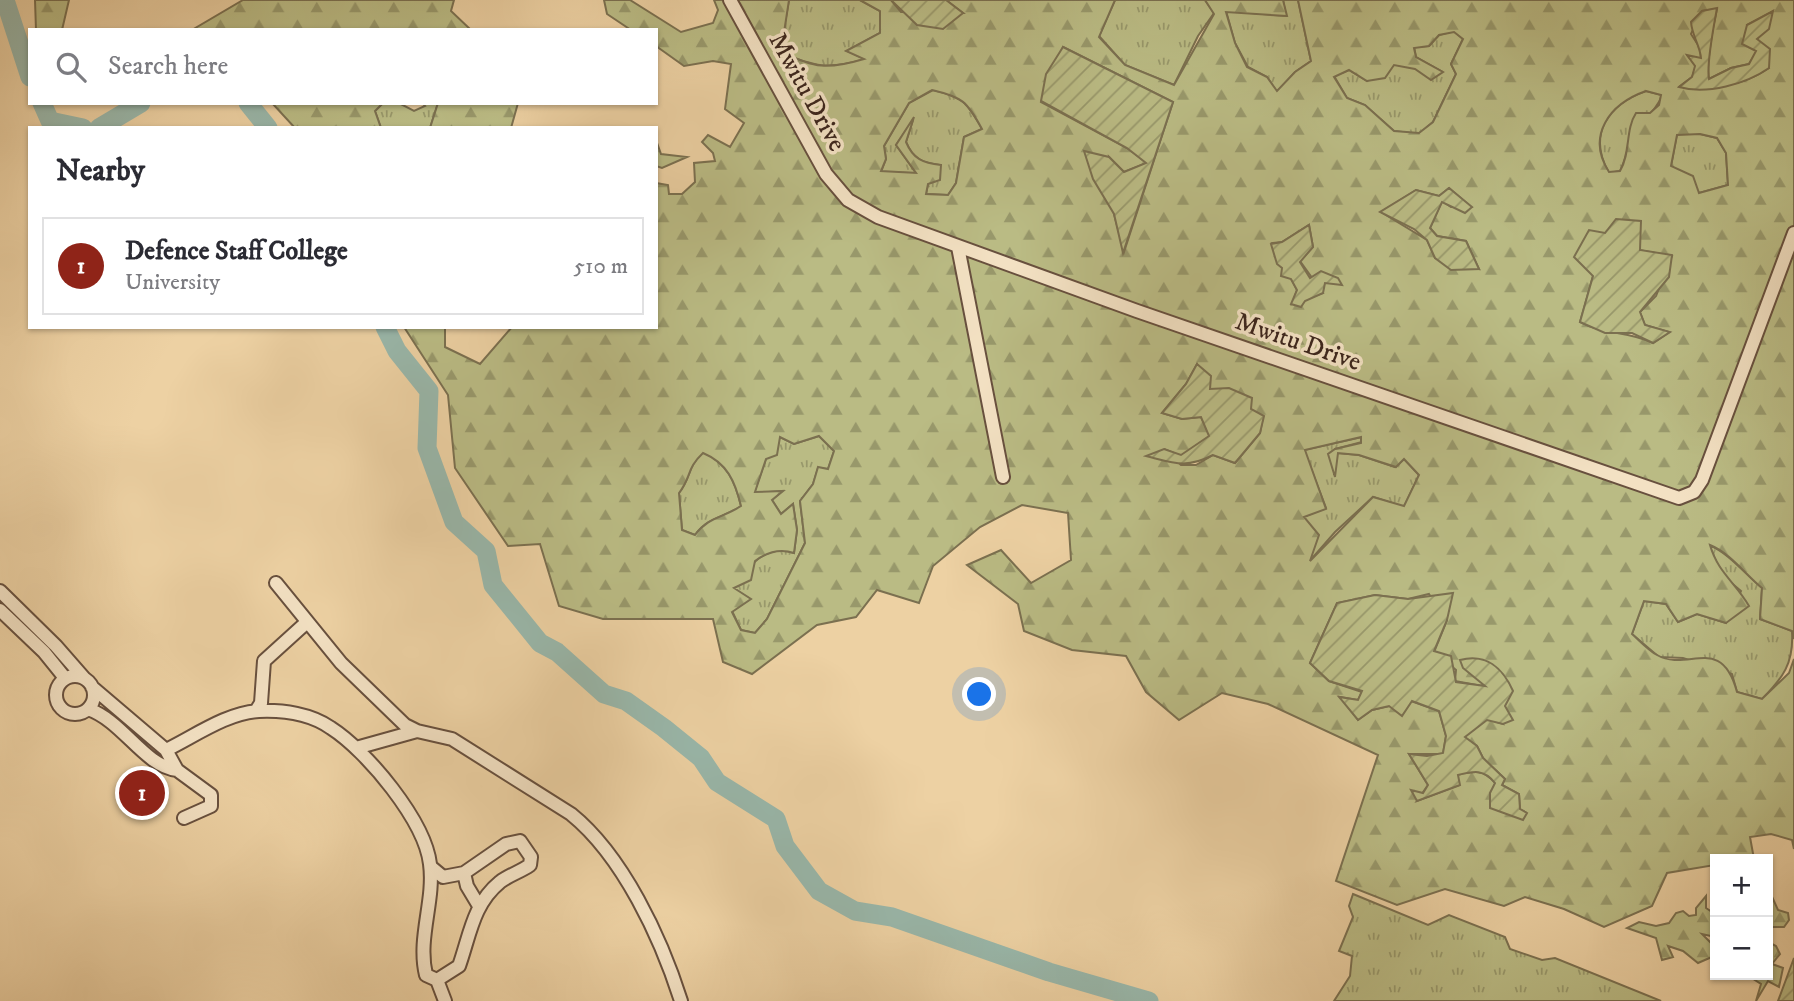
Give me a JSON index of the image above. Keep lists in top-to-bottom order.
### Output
{
  "streets": {
    "street": ["Mwitu Drive"]
  },
  "page": {
    "search": "Search here",
    "heading": "Nearby",
    "list": [
      {
        "mark": "1",
        "name": "Defence Staff College",
        "note": "University",
        "value": "510 m"
      }
    ],
    "pins": "1",
    "map_buttons": ["+", "−"]
  }
}
